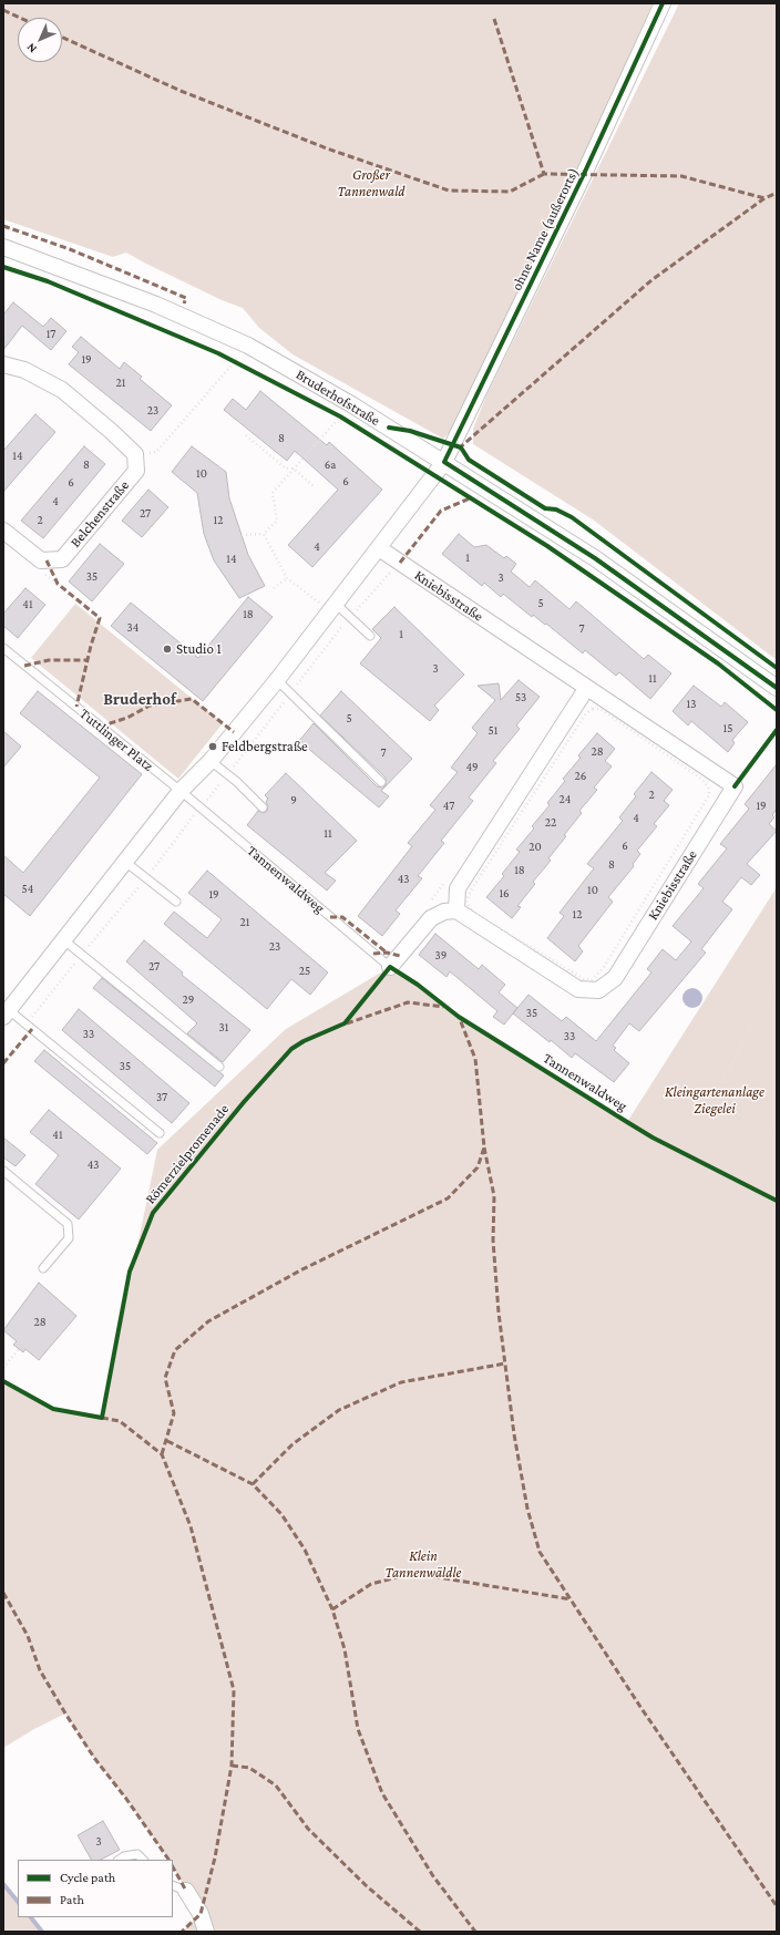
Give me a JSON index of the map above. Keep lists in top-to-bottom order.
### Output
{
  "streets": {
    "street": [
      "ohne Name (außerorts)",
      "Bruderhofstraße",
      "Belchenstraße",
      "Kniebisstraße"
    ],
    "lane": ["Tuttlinger Platz", "Tannenwaldweg"],
    "cycle path": ["Römerzielpromenade"]
  },
  "crossings": [
    ["ohne Name (außerorts)", "Bruderhofstraße"],
    ["Tuttlinger Platz", "Tannenwaldweg"]
  ],
  "districts": ["Bruderhof"],
  "parks": ["Großer Tannenwald", "Kleingartenanlage Ziegelei", "Klein Tannenwäldle"],
  "places": ["Studio 1", "Feldbergstraße"],
  "house_numbers": [
    "17",
    "19",
    "21",
    "23",
    "8",
    "14",
    "8",
    "6a",
    "10",
    "6",
    "6",
    "4",
    "27",
    "2",
    "12",
    "4",
    "1",
    "14",
    "35",
    "3",
    "5",
    "41",
    "18",
    "34",
    "7",
    "1",
    "3",
    "11",
    "53",
    "13",
    "5",
    "15",
    "51",
    "28",
    "7",
    "49",
    "26",
    "2",
    "24",
    "9",
    "47",
    "19",
    "4",
    "22",
    "11",
    "6",
    "20",
    "8",
    "18",
    "43",
    "54",
    "10",
    "16",
    "19",
    "12",
    "21",
    "23",
    "39",
    "27",
    "25",
    "29",
    "35",
    "31",
    "33",
    "33",
    "35",
    "37",
    "41",
    "43",
    "28",
    "3"
  ],
  "legend": ["Cycle path", "Path"],
  "north": "bottom left"
}
